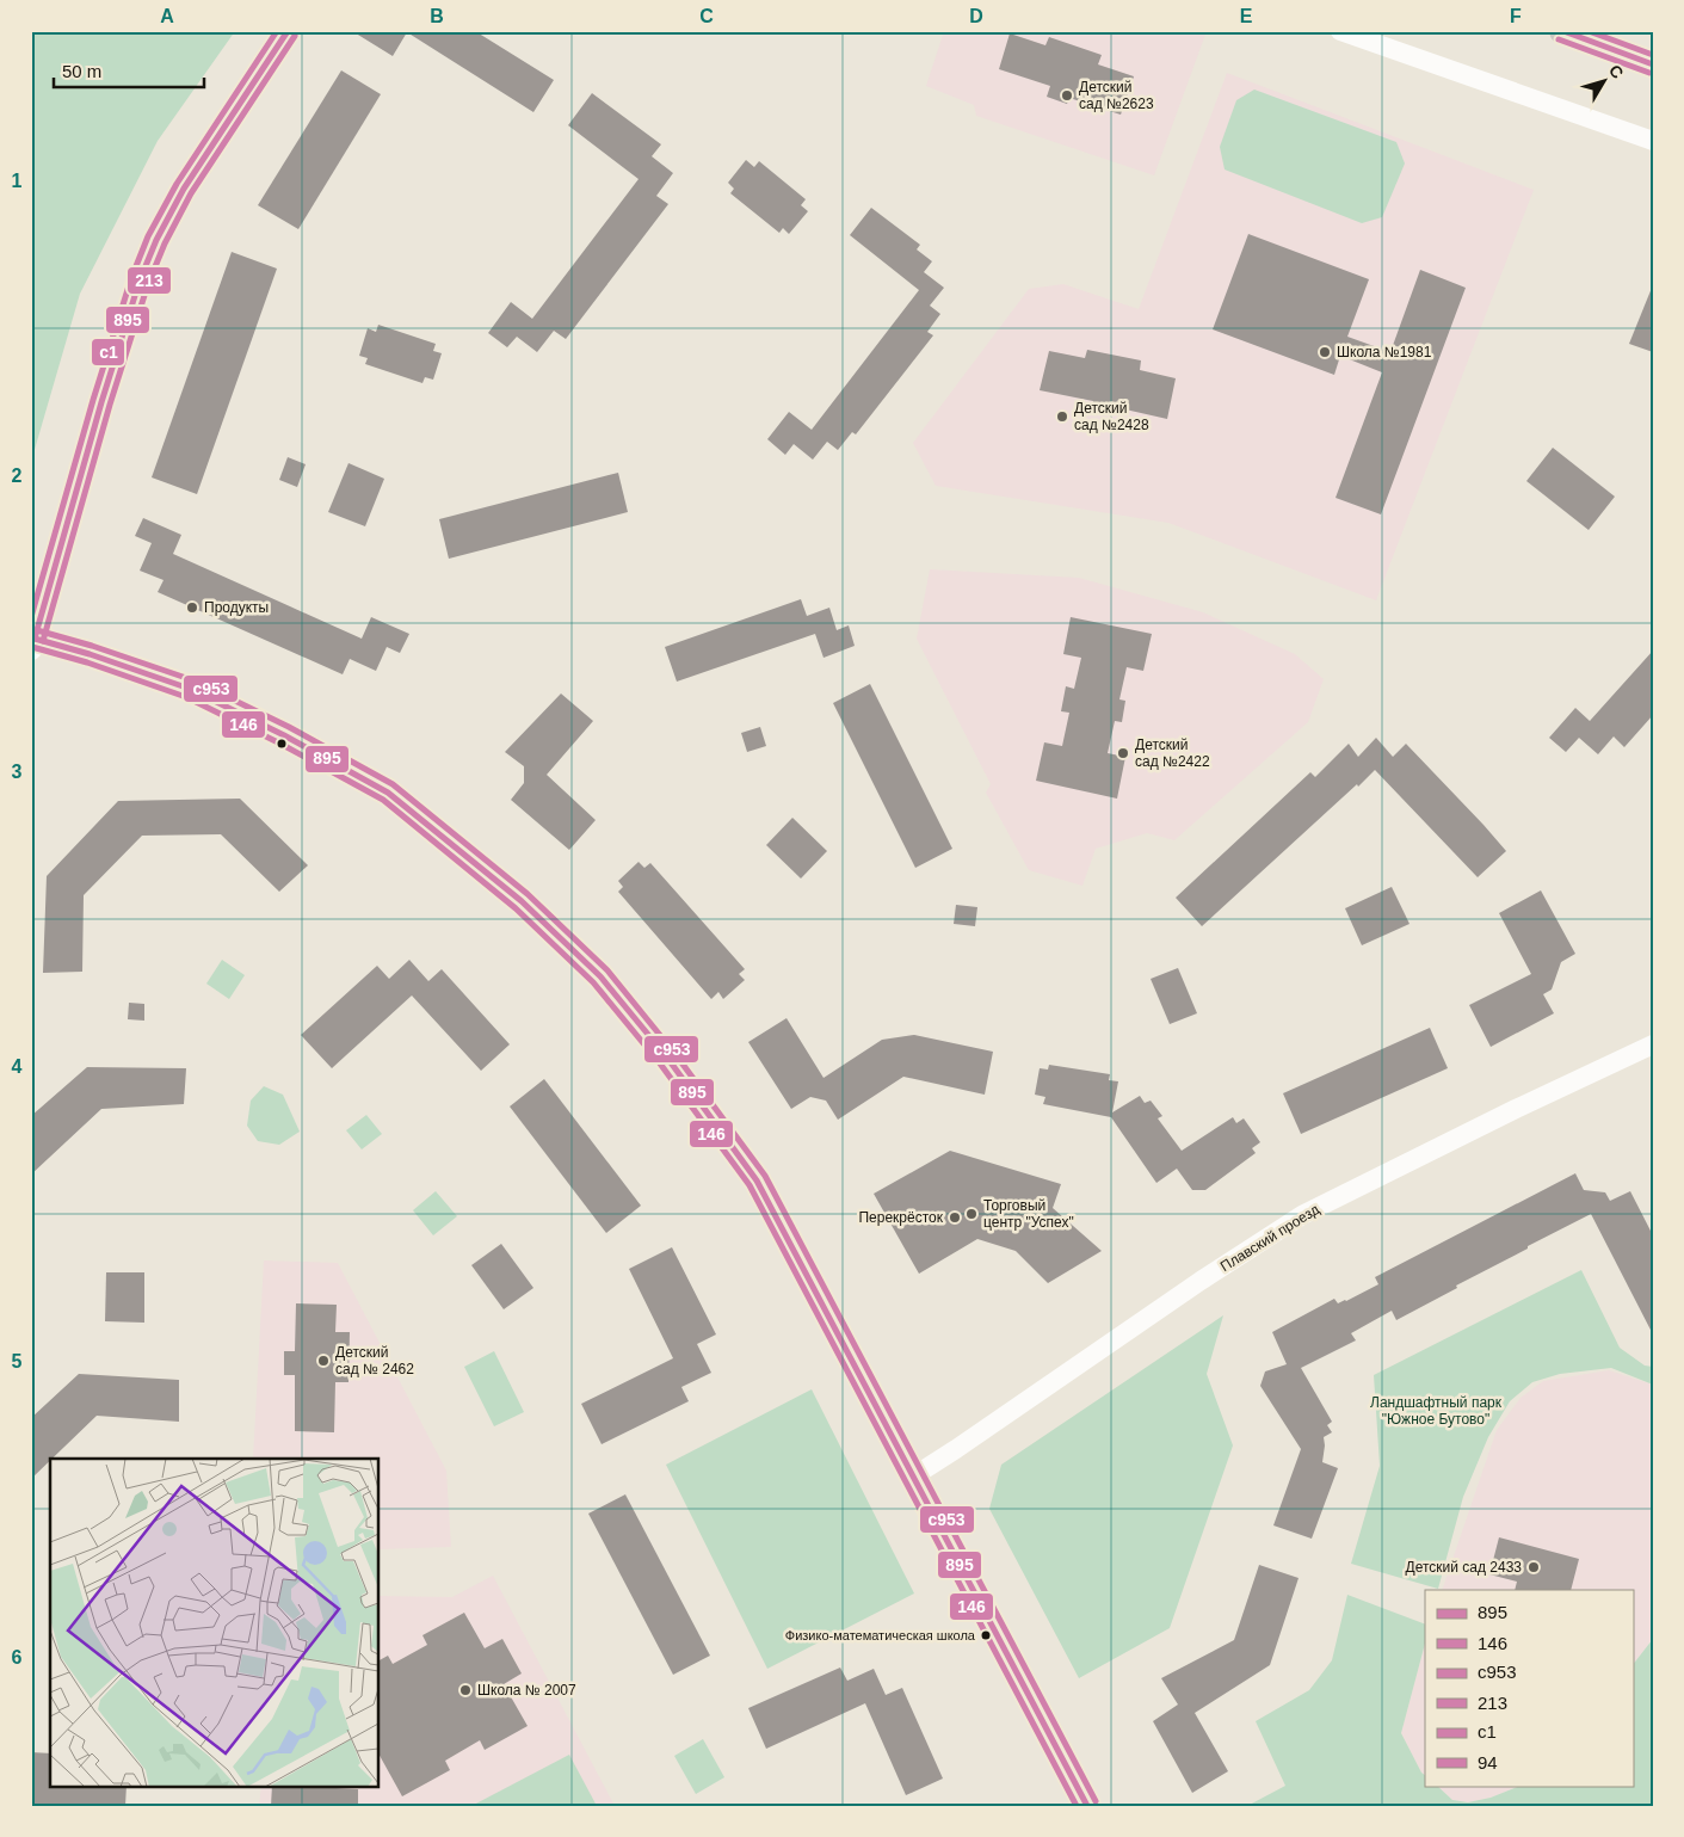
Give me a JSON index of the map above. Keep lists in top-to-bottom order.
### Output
{
  "streets": {
    "street": ["Плавский проезд"]
  },
  "parks": ["Ландшафтный парк \"Южное Бутово\""],
  "places": [
    "Детский сад №2623",
    "Школа №1981",
    "Детский сад №2428",
    "Продукты",
    "Детский сад №2422",
    "Торговый центр \"Успех\"",
    "Перекрёсток",
    "Детский сад № 2462",
    "Детский сад 2433",
    "Физико-математическая школа",
    "Школа № 2007"
  ],
  "lines": [
    "transit line 895",
    "transit line с1",
    "transit line 94",
    "transit line 213",
    "transit line с953",
    "transit line 146"
  ],
  "legend": [
    "895",
    "146",
    "с953",
    "213",
    "с1",
    "94"
  ],
  "scale_bar": "50 m",
  "north": "top right",
  "grid": {
    "columns": [
      "A",
      "B",
      "C",
      "D",
      "E",
      "F"
    ],
    "rows": [
      "1",
      "2",
      "3",
      "4",
      "5",
      "6"
    ]
  }
}
